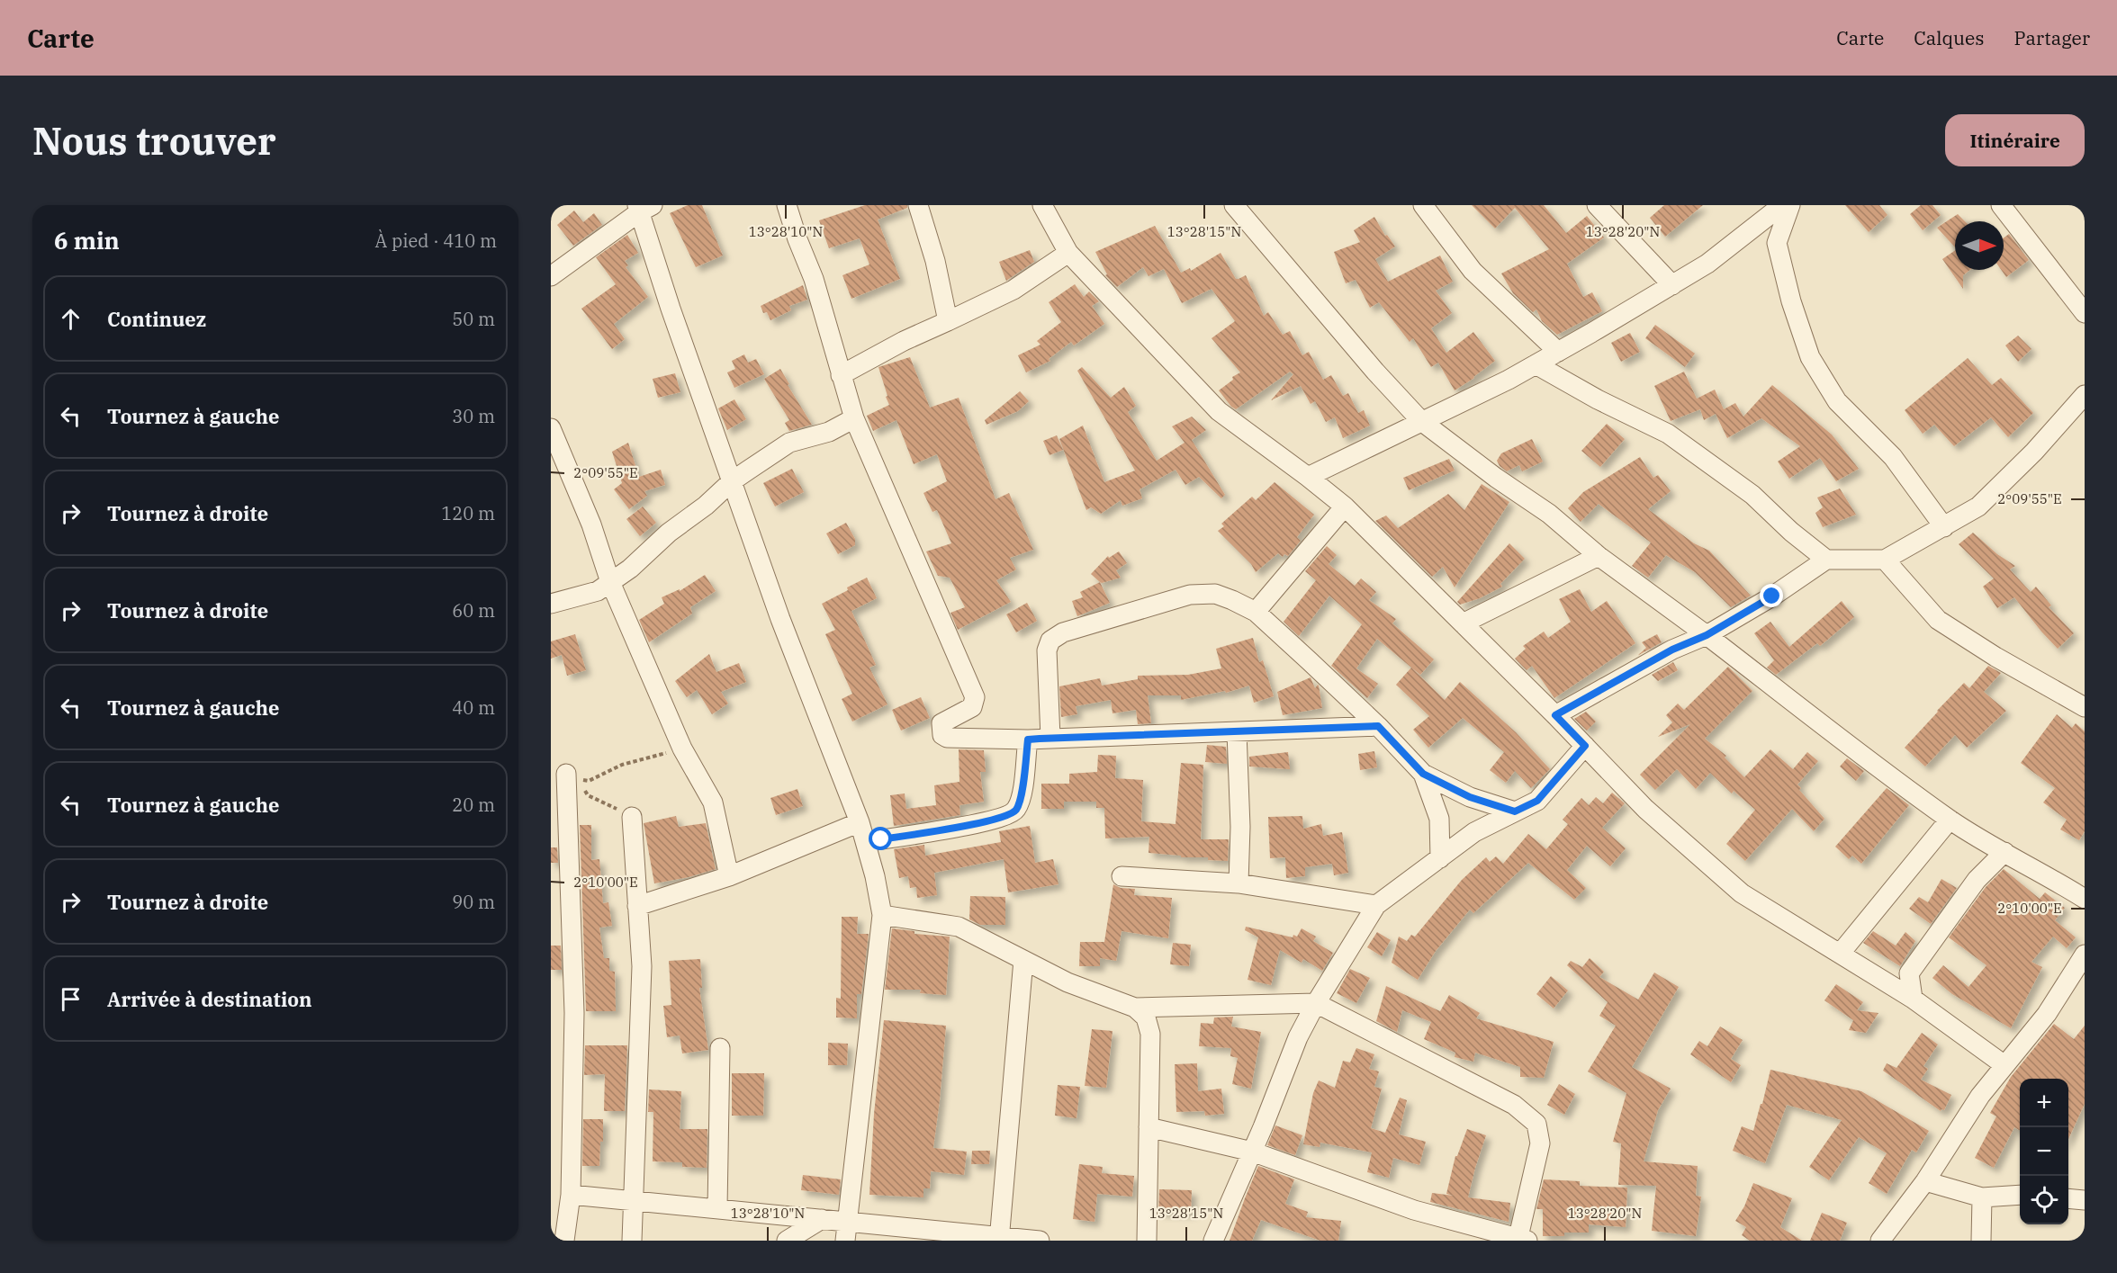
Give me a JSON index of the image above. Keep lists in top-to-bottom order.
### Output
{
  "north": "right",
  "page": {
    "header": "Carte",
    "nav": ["Carte", "Calques", "Partager"],
    "buttons": "Itinéraire",
    "title": "Nous trouver",
    "heading": ["6 min", "À pied · 410 m"],
    "list": [
      ["Continuez", "50 m"],
      ["Tournez à gauche", "30 m"],
      ["Tournez à droite", "120 m"],
      ["Tournez à droite", "60 m"],
      ["Tournez à gauche", "40 m"],
      ["Tournez à gauche", "20 m"],
      ["Tournez à droite", "90 m"],
      "Arrivée à destination"
    ],
    "map_buttons": ["+", "−"]
  },
  "coordinates": [
    "13°28'10\"N",
    "13°28'15\"N",
    "13°28'20\"N",
    "2°09'55\"E",
    "2°10'00\"E"
  ]
}
